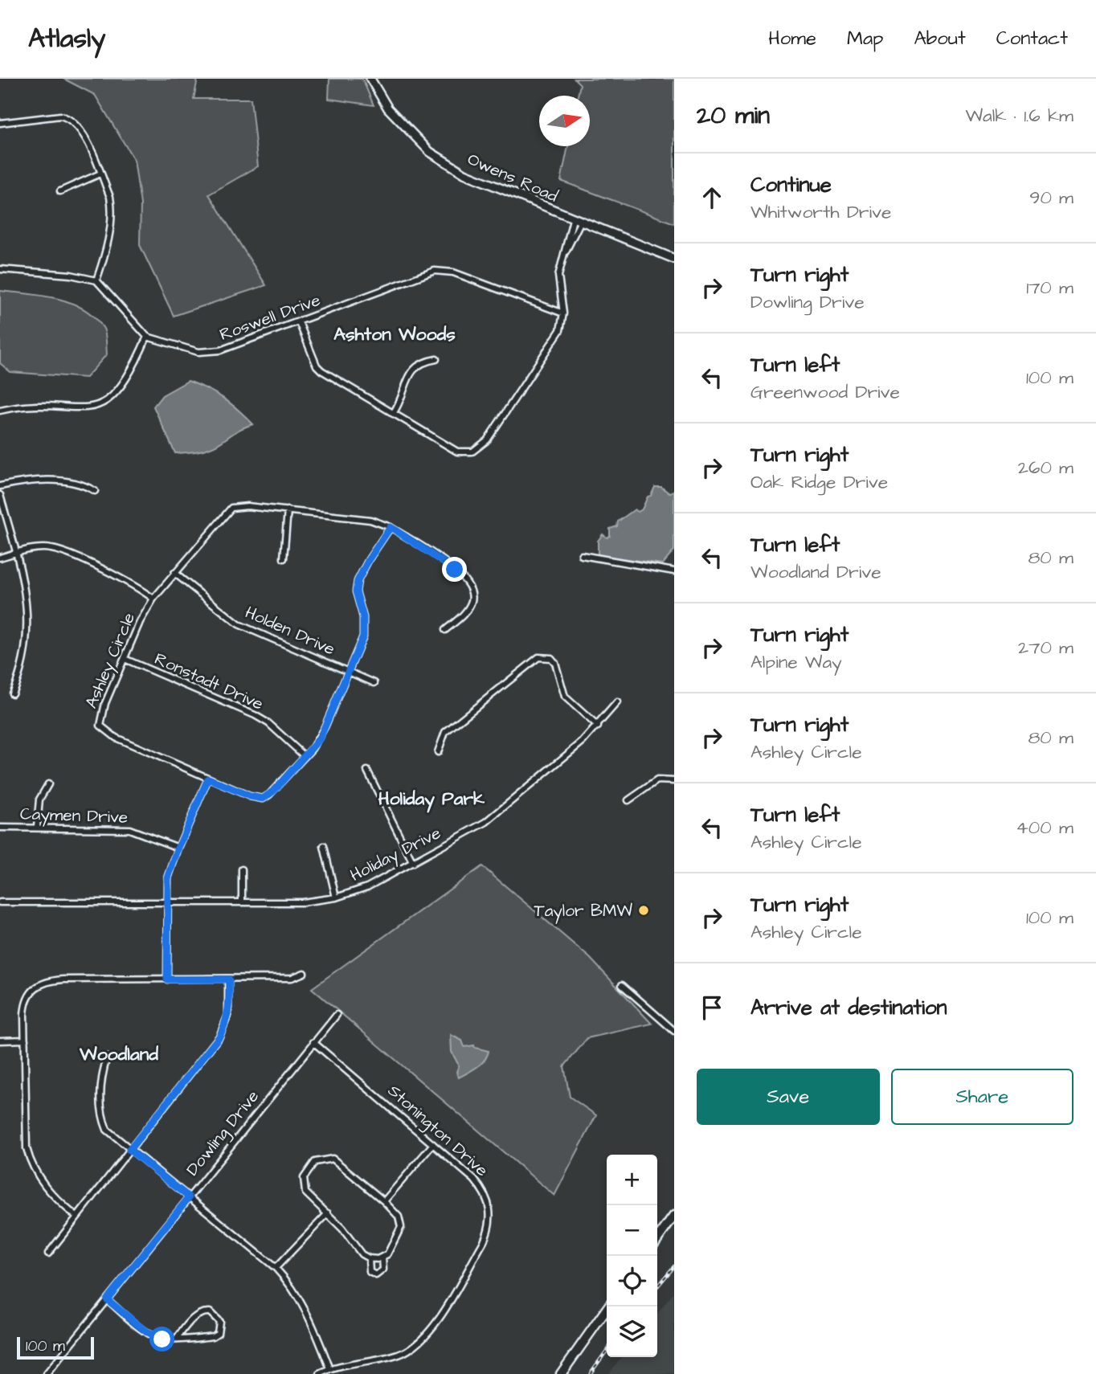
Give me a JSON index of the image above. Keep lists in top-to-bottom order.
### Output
{
  "streets": {
    "street": [
      "Owens Road",
      "Roswell Drive",
      "Holden Drive",
      "Ashley Circle",
      "Ronstadt Drive",
      "Caymen Drive",
      "Holiday Drive",
      "Stonington Drive",
      "Dowling Drive"
    ]
  },
  "crossings": [
    ["Holden Drive", "Ashley Circle"],
    ["Ashley Circle", "Ronstadt Drive"],
    ["Stonington Drive", "Dowling Drive"]
  ],
  "districts": ["Ashton Woods", "Holiday Park", "Woodland"],
  "places": ["Taylor BMW"],
  "scale_bar": "100 m",
  "north": "right",
  "page": {
    "header": "Atlasly",
    "nav": [
      "Home",
      "Map",
      "About",
      "Contact"
    ],
    "heading": ["20 min", "Walk · 1.6 km"],
    "list": [
      ["Continue", "Whitworth Drive", "90 m"],
      ["Turn right", "Dowling Drive", "170 m"],
      ["Turn left", "Greenwood Drive", "100 m"],
      ["Turn right", "Oak Ridge Drive", "260 m"],
      ["Turn left", "Woodland Drive", "80 m"],
      ["Turn right", "Alpine Way", "270 m"],
      ["Turn right", "Ashley Circle", "80 m"],
      ["Turn left", "Ashley Circle", "400 m"],
      ["Turn right", "Ashley Circle", "100 m"],
      "Arrive at destination"
    ],
    "buttons": ["Save", "Share"],
    "map_buttons": ["+", "−"],
    "scale": "100 m"
  }
}
